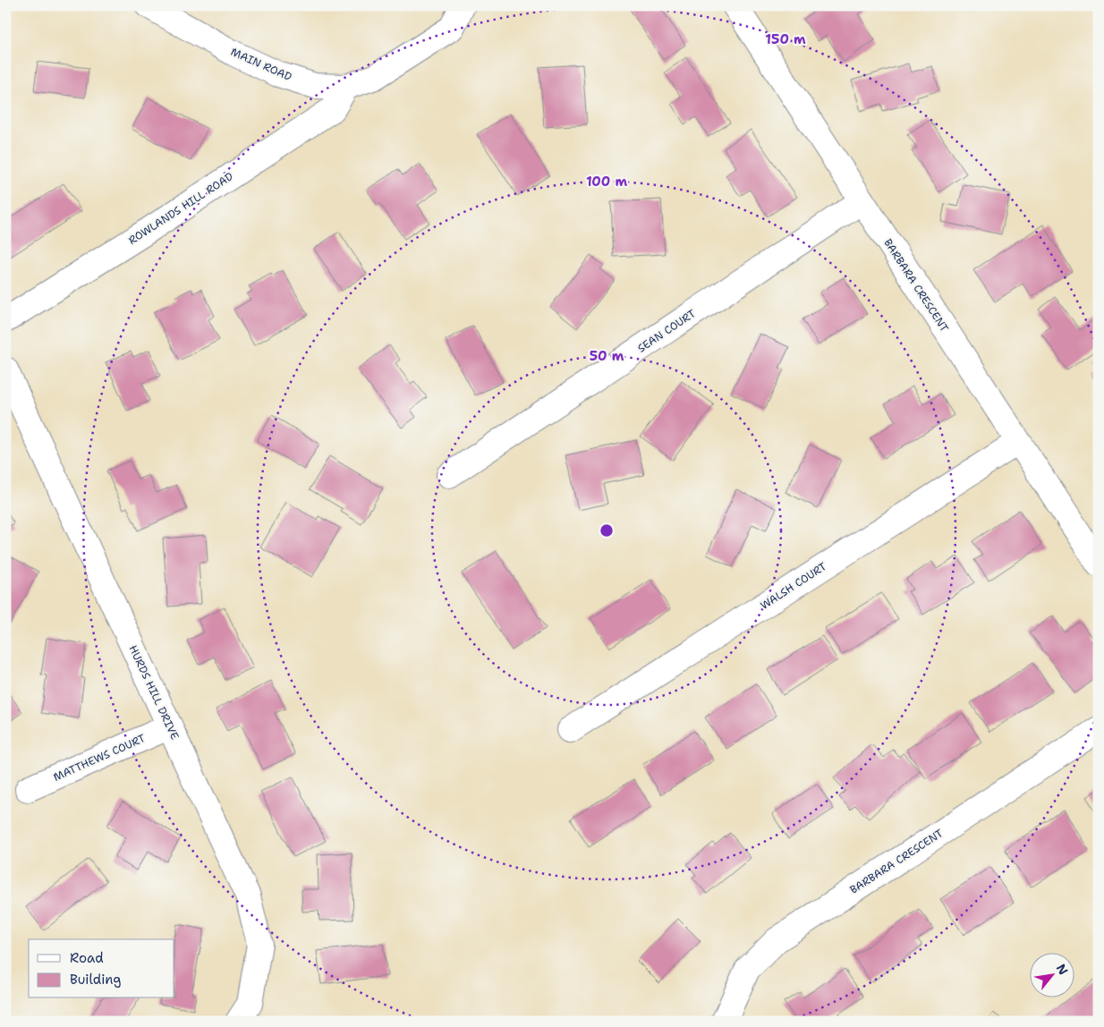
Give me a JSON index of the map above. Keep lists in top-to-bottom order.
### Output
{
  "streets": {
    "street": [
      "MAIN ROAD",
      "ROWLANDS HILL ROAD",
      "BARBARA CRESCENT",
      "SEAN COURT",
      "WALSH COURT",
      "HURDS HILL DRIVE",
      "MATTHEWS COURT"
    ]
  },
  "crossings": [
    ["MAIN ROAD", "ROWLANDS HILL ROAD"],
    ["BARBARA CRESCENT", "SEAN COURT"],
    ["BARBARA CRESCENT", "WALSH COURT"],
    ["HURDS HILL DRIVE", "MATTHEWS COURT"]
  ],
  "legend": ["Road", "Building"],
  "north": "top right",
  "rings": ["150 m", "100 m", "50 m"]
}
